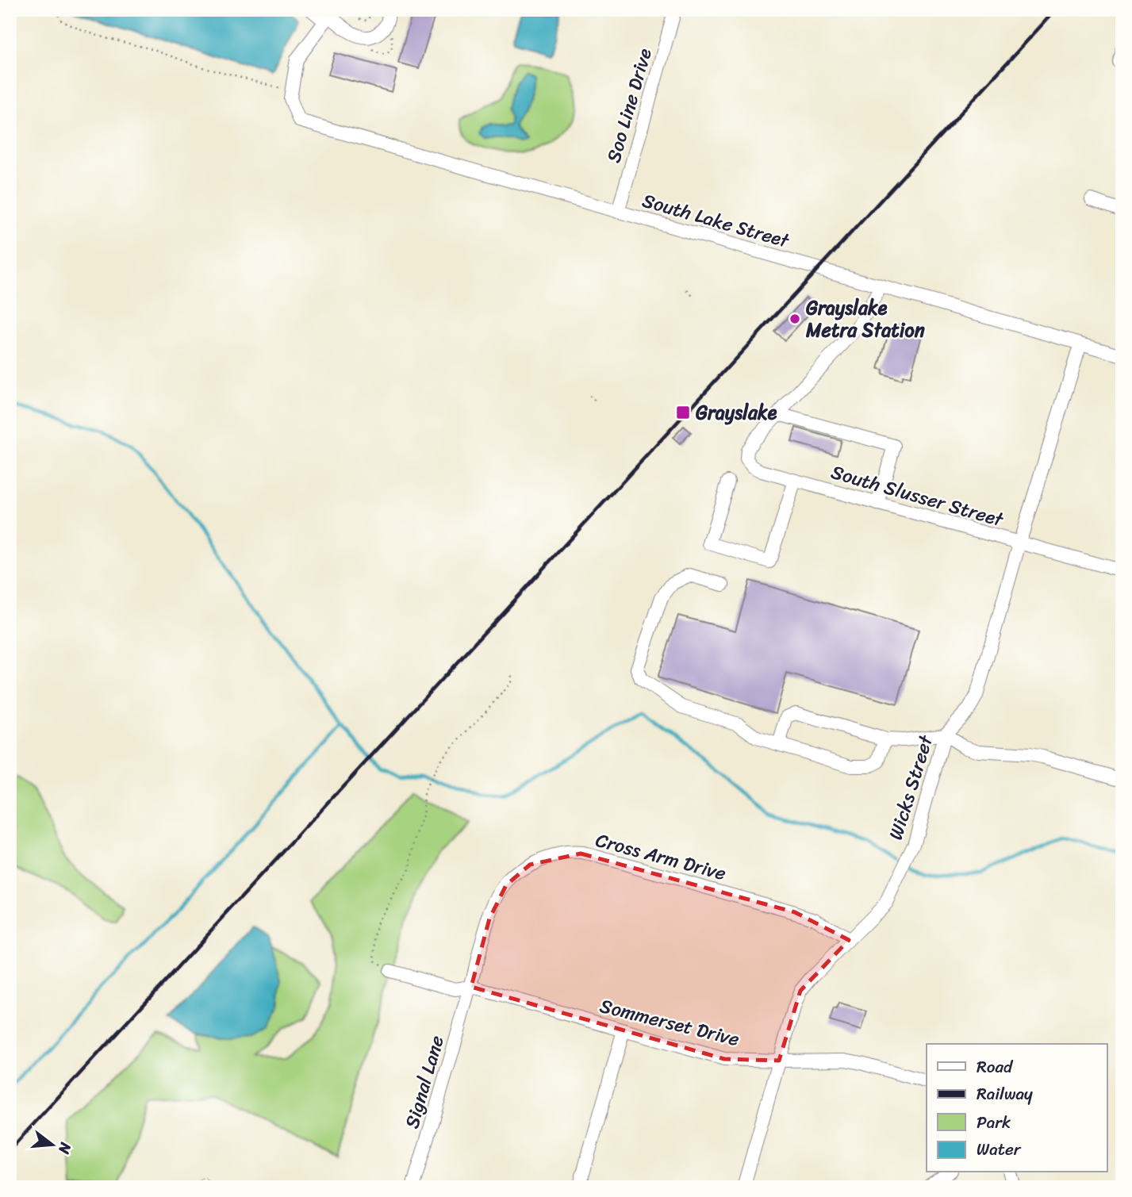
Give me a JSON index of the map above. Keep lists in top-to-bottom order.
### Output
{
  "streets": {
    "street": [
      "Soo Line Drive",
      "South Lake Street",
      "South Slusser Street",
      "Wicks Street",
      "Cross Arm Drive",
      "Sommerset Drive",
      "Signal Lane"
    ]
  },
  "crossings": [
    ["Soo Line Drive", "South Lake Street"],
    ["South Lake Street", "Wicks Street"],
    ["South Slusser Street", "Wicks Street"],
    ["Wicks Street", "Cross Arm Drive"],
    ["Wicks Street", "Sommerset Drive"],
    ["Cross Arm Drive", "Sommerset Drive"],
    ["Cross Arm Drive", "Signal Lane"],
    ["Sommerset Drive", "Signal Lane"]
  ],
  "places": {
    "other": ["Grayslake Metra Station"],
    "transit": ["Grayslake"]
  },
  "legend": [
    "Road",
    "Railway",
    "Park",
    "Water"
  ],
  "north": "right"
}
